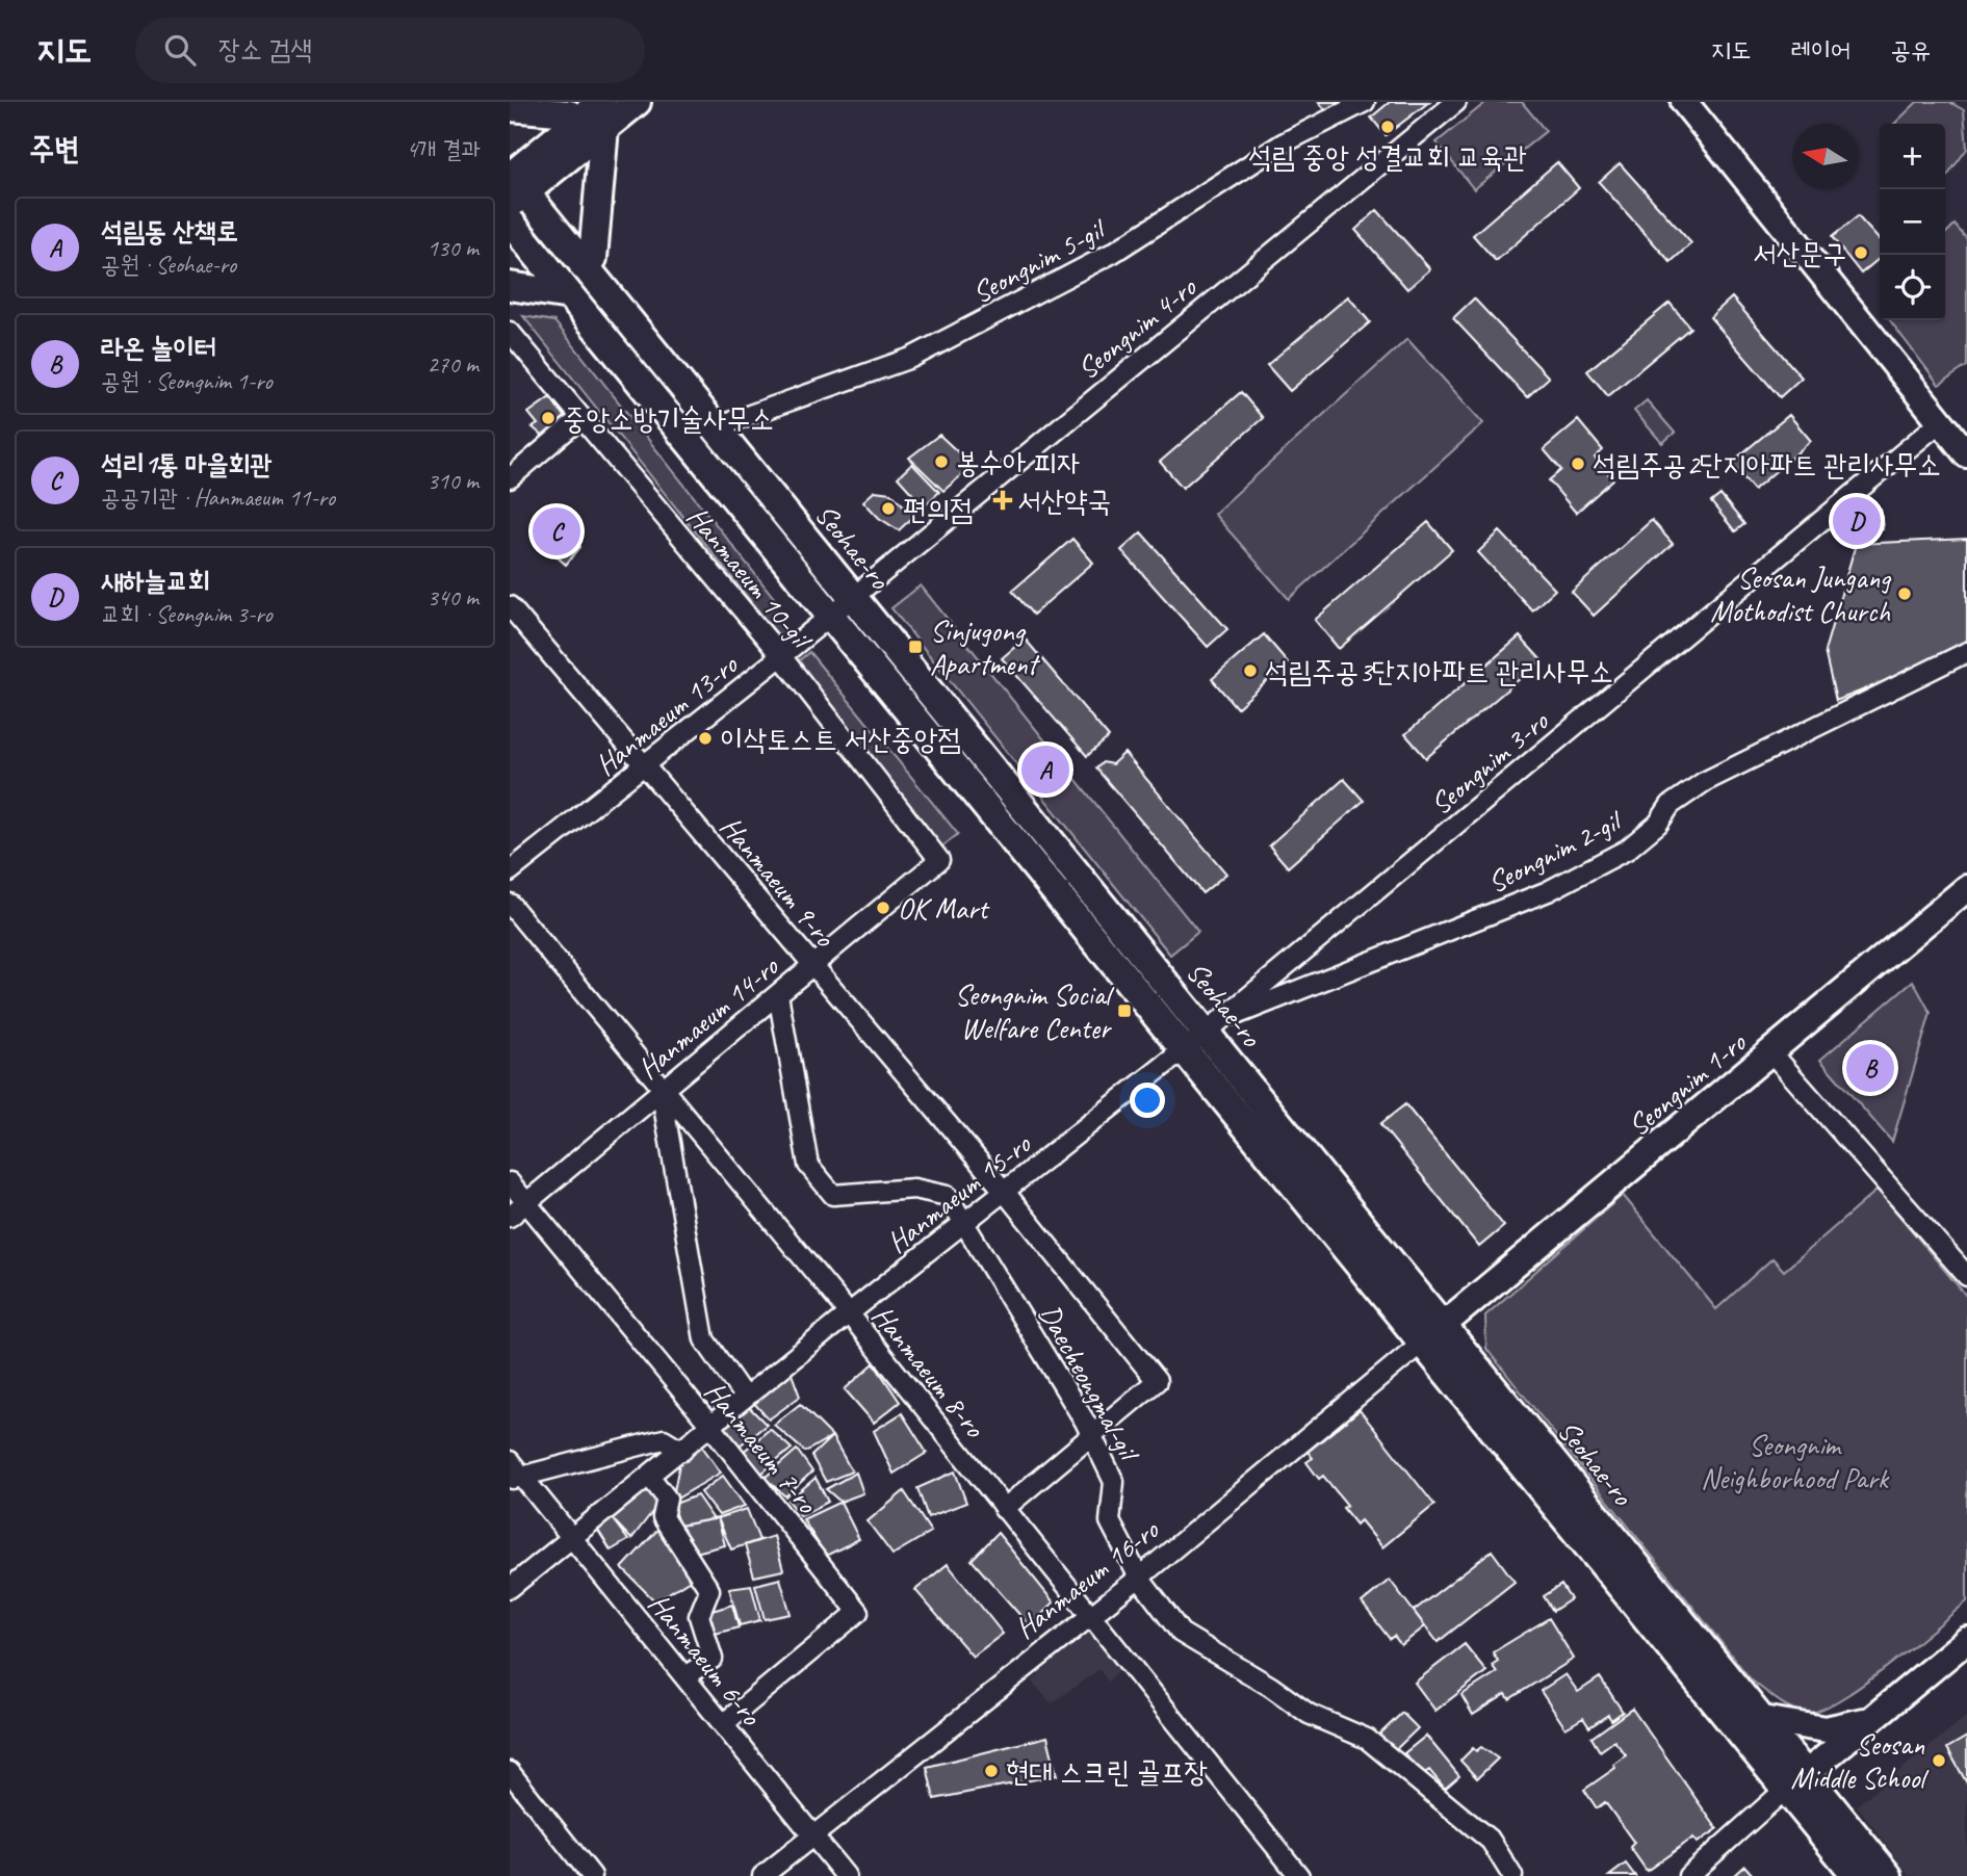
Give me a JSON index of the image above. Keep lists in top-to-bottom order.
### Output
{
  "streets": {
    "main road": ["Seohae-ro"],
    "street": [
      "Seongnim 5-gil",
      "Seongnim 4-ro",
      "Hanmaeum 10-gil",
      "Hanmaeum 13-ro",
      "Seongnim 3-ro",
      "Seongnim 2-gil",
      "Hanmaeum 9-ro",
      "Hanmaeum 14-ro",
      "Seongnim 1-ro",
      "Hanmaeum 15-ro",
      "Hanmaeum 8-ro",
      "Daecheongmal-gil",
      "Hanmaeum 7-ro",
      "Hanmaeum 16-ro",
      "Hanmaeum 6-ro"
    ]
  },
  "crossings": [
    ["Seongnim 5-gil", "Seohae-ro"],
    ["Seongnim 4-ro", "Seohae-ro"],
    ["Seongnim 4-ro", "Hanmaeum 13-ro"],
    ["Seohae-ro", "Hanmaeum 13-ro"],
    ["Seohae-ro", "Seongnim 3-ro"],
    ["Seohae-ro", "Seongnim 2-gil"],
    ["Seohae-ro", "Seongnim 1-ro"],
    ["Seohae-ro", "Hanmaeum 15-ro"],
    ["Seohae-ro", "Hanmaeum 16-ro"],
    ["Hanmaeum 10-gil", "Hanmaeum 13-ro"],
    ["Hanmaeum 10-gil", "Hanmaeum 14-ro"],
    ["Hanmaeum 13-ro", "Hanmaeum 9-ro"],
    ["Seongnim 3-ro", "Seongnim 2-gil"],
    ["Seongnim 3-ro", "Hanmaeum 15-ro"],
    ["Seongnim 2-gil", "Hanmaeum 15-ro"],
    ["Hanmaeum 9-ro", "Hanmaeum 14-ro"],
    ["Hanmaeum 9-ro", "Hanmaeum 15-ro"],
    ["Hanmaeum 9-ro", "Daecheongmal-gil"],
    ["Hanmaeum 14-ro", "Hanmaeum 8-ro"],
    ["Hanmaeum 14-ro", "Daecheongmal-gil"],
    ["Hanmaeum 14-ro", "Hanmaeum 7-ro"],
    ["Seongnim 1-ro", "Hanmaeum 16-ro"],
    ["Hanmaeum 15-ro", "Hanmaeum 8-ro"],
    ["Hanmaeum 15-ro", "Daecheongmal-gil"],
    ["Hanmaeum 15-ro", "Hanmaeum 7-ro"],
    ["Hanmaeum 15-ro", "Hanmaeum 6-ro"],
    ["Hanmaeum 8-ro", "Hanmaeum 16-ro"],
    ["Daecheongmal-gil", "Hanmaeum 16-ro"],
    ["Hanmaeum 7-ro", "Hanmaeum 6-ro"],
    ["Hanmaeum 16-ro", "Hanmaeum 6-ro"]
  ],
  "parks": ["Seongnim Neighborhood Park"],
  "places": {
    "other": [
      "석림 중앙 성결교회 교육관",
      "서산문구",
      "중앙소방기술사무소",
      "봉수아 피자",
      "석림주공2단지아파트 관리사무소",
      "편의점",
      "Seosan Jungang Mothodist Church",
      "석림주공3단지아파트 관리사무소",
      "이삭토스트 서산중앙점",
      "OK Mart",
      "Seosan Middle School",
      "현대 스크린 골프장"
    ],
    "health": ["서산약국"],
    "transit": ["Sinjugong Apartment", "Seongnim Social Welfare Center"]
  },
  "north": "left",
  "page": {
    "header": "지도",
    "search": "장소 검색",
    "nav": ["지도", "레이어", "공유"],
    "heading": ["주변", "4개 결과"],
    "map_buttons": ["+", "−"],
    "list": [
      {
        "mark": "A",
        "name": "석림동 산책로",
        "note": "공원 · Seohae-ro",
        "value": "130 m"
      },
      {
        "mark": "B",
        "name": "라온 놀이터",
        "note": "공원 · Seongnim 1-ro",
        "value": "270 m"
      },
      {
        "mark": "C",
        "name": "석리1통 마을회관",
        "note": "공공기관 · Hanmaeum 11-ro",
        "value": "310 m"
      },
      {
        "mark": "D",
        "name": "새하늘교회",
        "note": "교회 · Seongnim 3-ro",
        "value": "340 m"
      }
    ],
    "pins": [
      "D",
      "C",
      "A",
      "B"
    ]
  }
}
